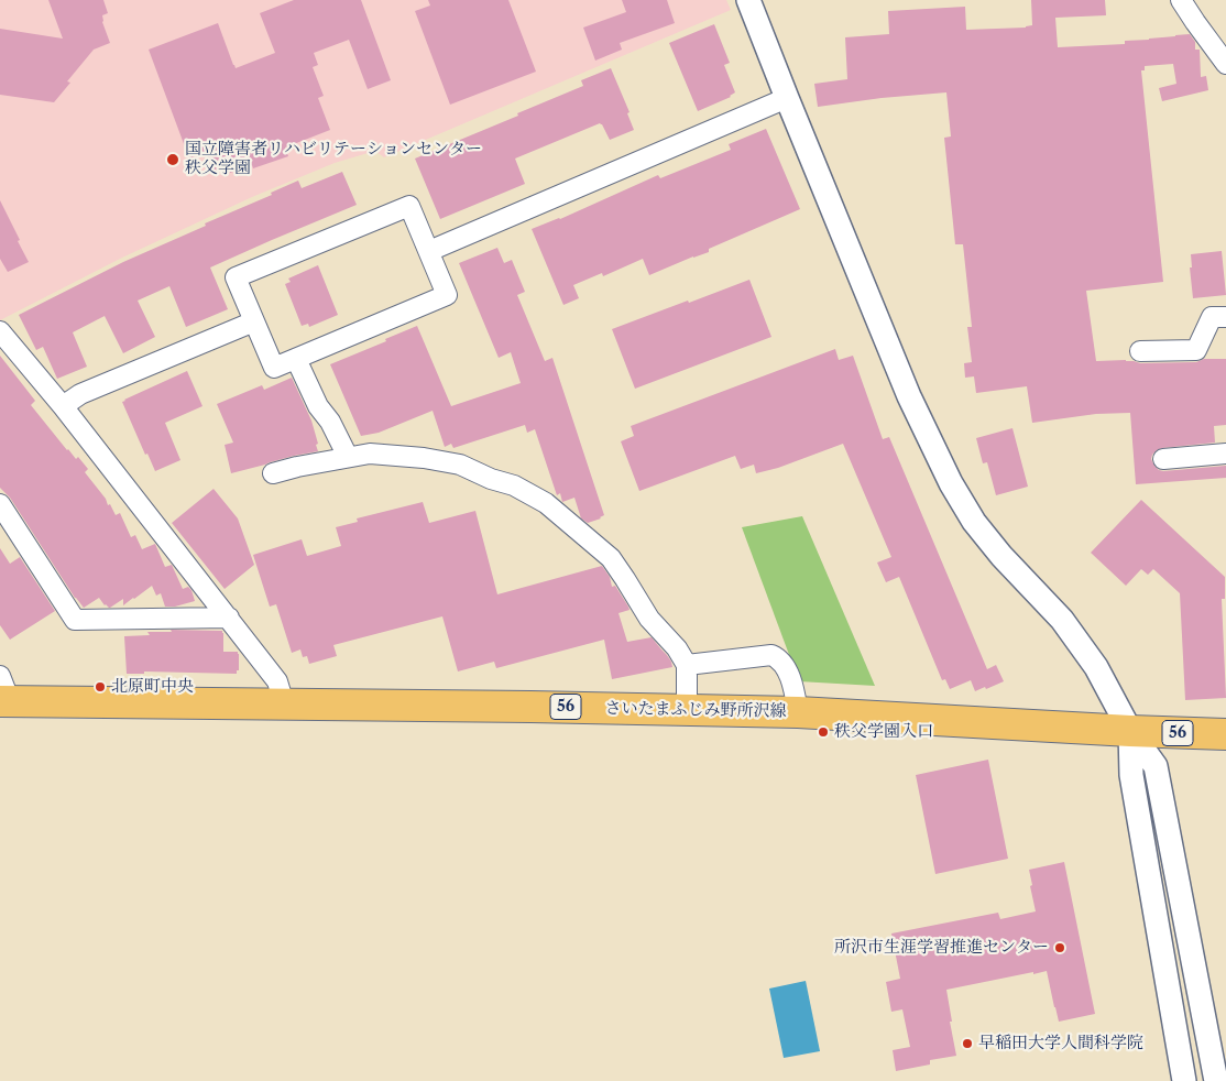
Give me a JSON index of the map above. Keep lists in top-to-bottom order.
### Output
{
  "streets": {
    "main road": ["56", "さいたまふじみ野所沢線"]
  },
  "places": [
    "国立障害者リハビリテーションセンター 秩父学園",
    "北原町中央",
    "秩父学園入口",
    "所沢市生涯学習推進センター",
    "早稲田大学人間科学院"
  ]
}
